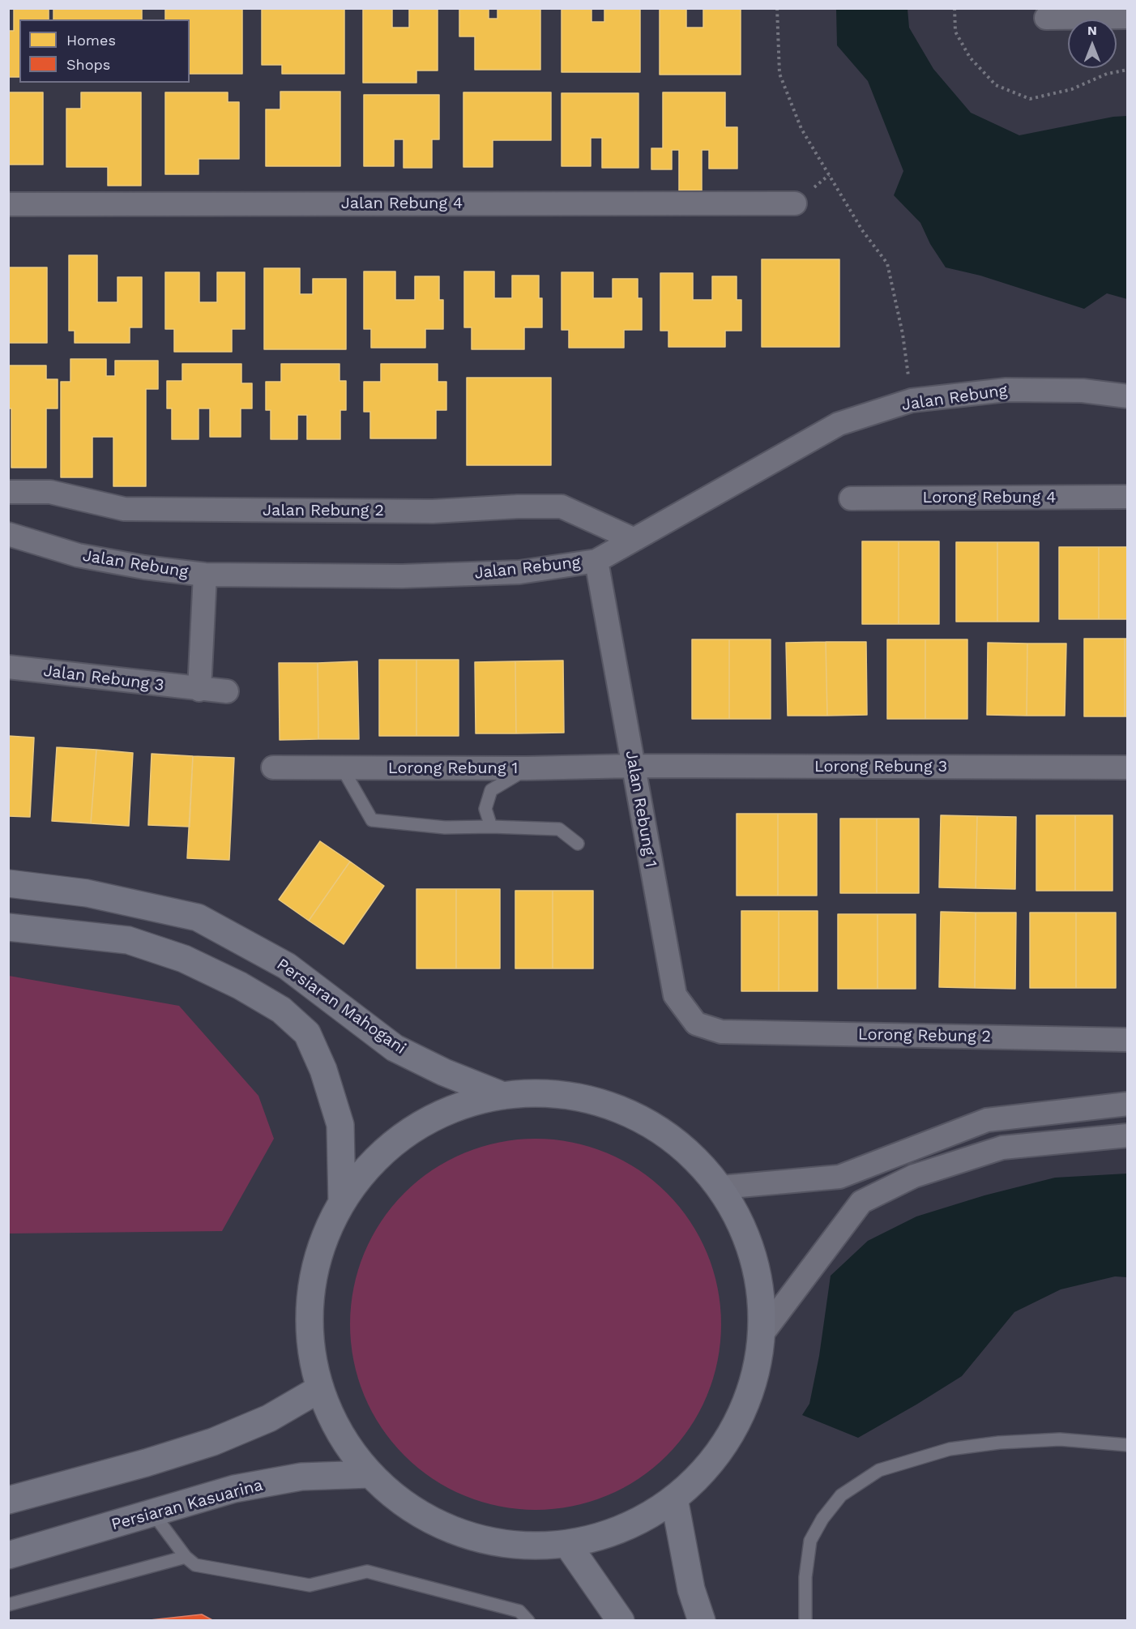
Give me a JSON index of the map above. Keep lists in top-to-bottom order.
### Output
{
  "streets": {
    "main road": ["Persiaran Mahogani", "Persiaran Kasuarina"],
    "street": [
      "Jalan Rebung 4",
      "Jalan Rebung",
      "Lorong Rebung 4",
      "Jalan Rebung 2",
      "Jalan Rebung 3",
      "Lorong Rebung 3",
      "Lorong Rebung 1",
      "Jalan Rebung 1",
      "Lorong Rebung 2"
    ]
  },
  "crossings": [
    ["Jalan Rebung", "Jalan Rebung 2"],
    ["Jalan Rebung", "Jalan Rebung 1"],
    ["Lorong Rebung 3", "Lorong Rebung 1"],
    ["Lorong Rebung 3", "Jalan Rebung 1"],
    ["Lorong Rebung 1", "Jalan Rebung 1"],
    ["Jalan Rebung 1", "Lorong Rebung 2"]
  ],
  "legend": ["Homes", "Shops"],
  "north": "top"
}
